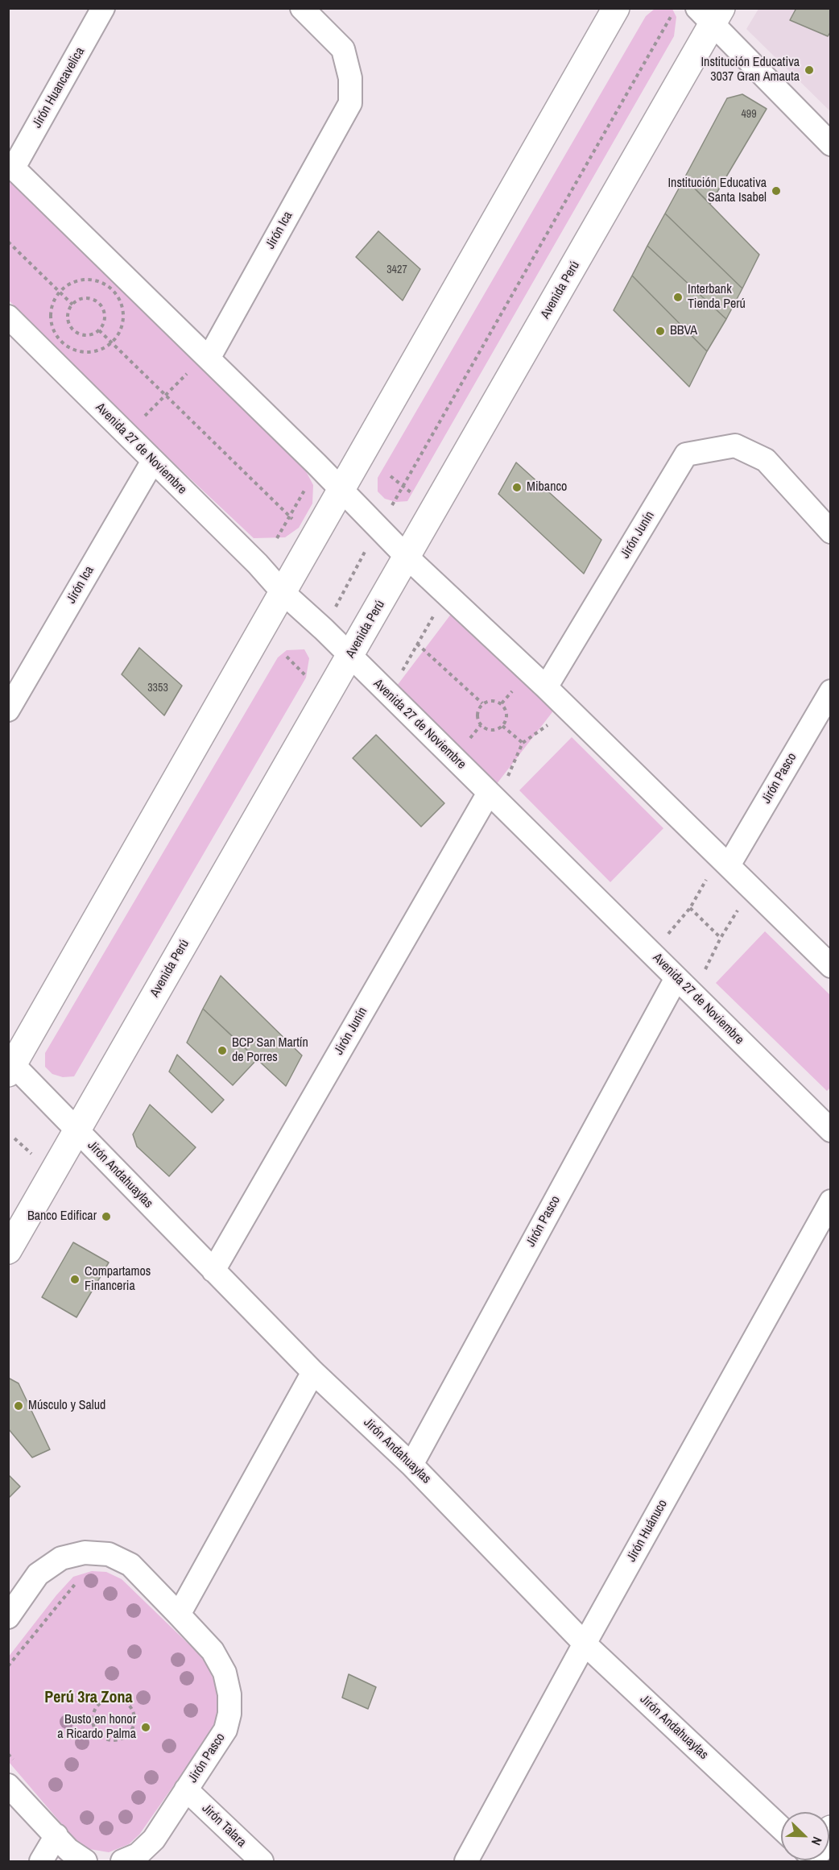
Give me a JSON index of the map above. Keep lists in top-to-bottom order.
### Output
{
  "streets": {
    "main road": ["Avenida Perú"],
    "street": [
      "Jirón Huancavelica",
      "Jirón Ica",
      "Avenida 27 de Noviembre",
      "Jirón Junín",
      "Jirón Pasco",
      "Jirón Andahuaylas",
      "Jirón Huánuco",
      "Jirón Talara"
    ]
  },
  "crossings": [
    ["Jirón Ica", "Avenida 27 de Noviembre"],
    ["Avenida Perú", "Avenida 27 de Noviembre"],
    ["Avenida Perú", "Jirón Andahuaylas"],
    ["Avenida 27 de Noviembre", "Jirón Junín"],
    ["Avenida 27 de Noviembre", "Jirón Pasco"],
    ["Jirón Junín", "Jirón Andahuaylas"],
    ["Jirón Pasco", "Jirón Andahuaylas"],
    ["Jirón Pasco", "Jirón Talara"],
    ["Jirón Andahuaylas", "Jirón Huánuco"]
  ],
  "districts": ["Perú 3ra Zona"],
  "places": [
    "Institución Educativa 3037 Gran Amauta",
    "Institución Educativa Santa Isabel",
    "Interbank Tienda Perú",
    "BBVA",
    "Mibanco",
    "BCP San Martín de Porres",
    "Banco Edificar",
    "Compartamos Financeria",
    "Músculo y Salud",
    "Busto en honor a Ricardo Palma"
  ],
  "house_numbers": ["499", "3427", "3353"],
  "north": "bottom right"
}
